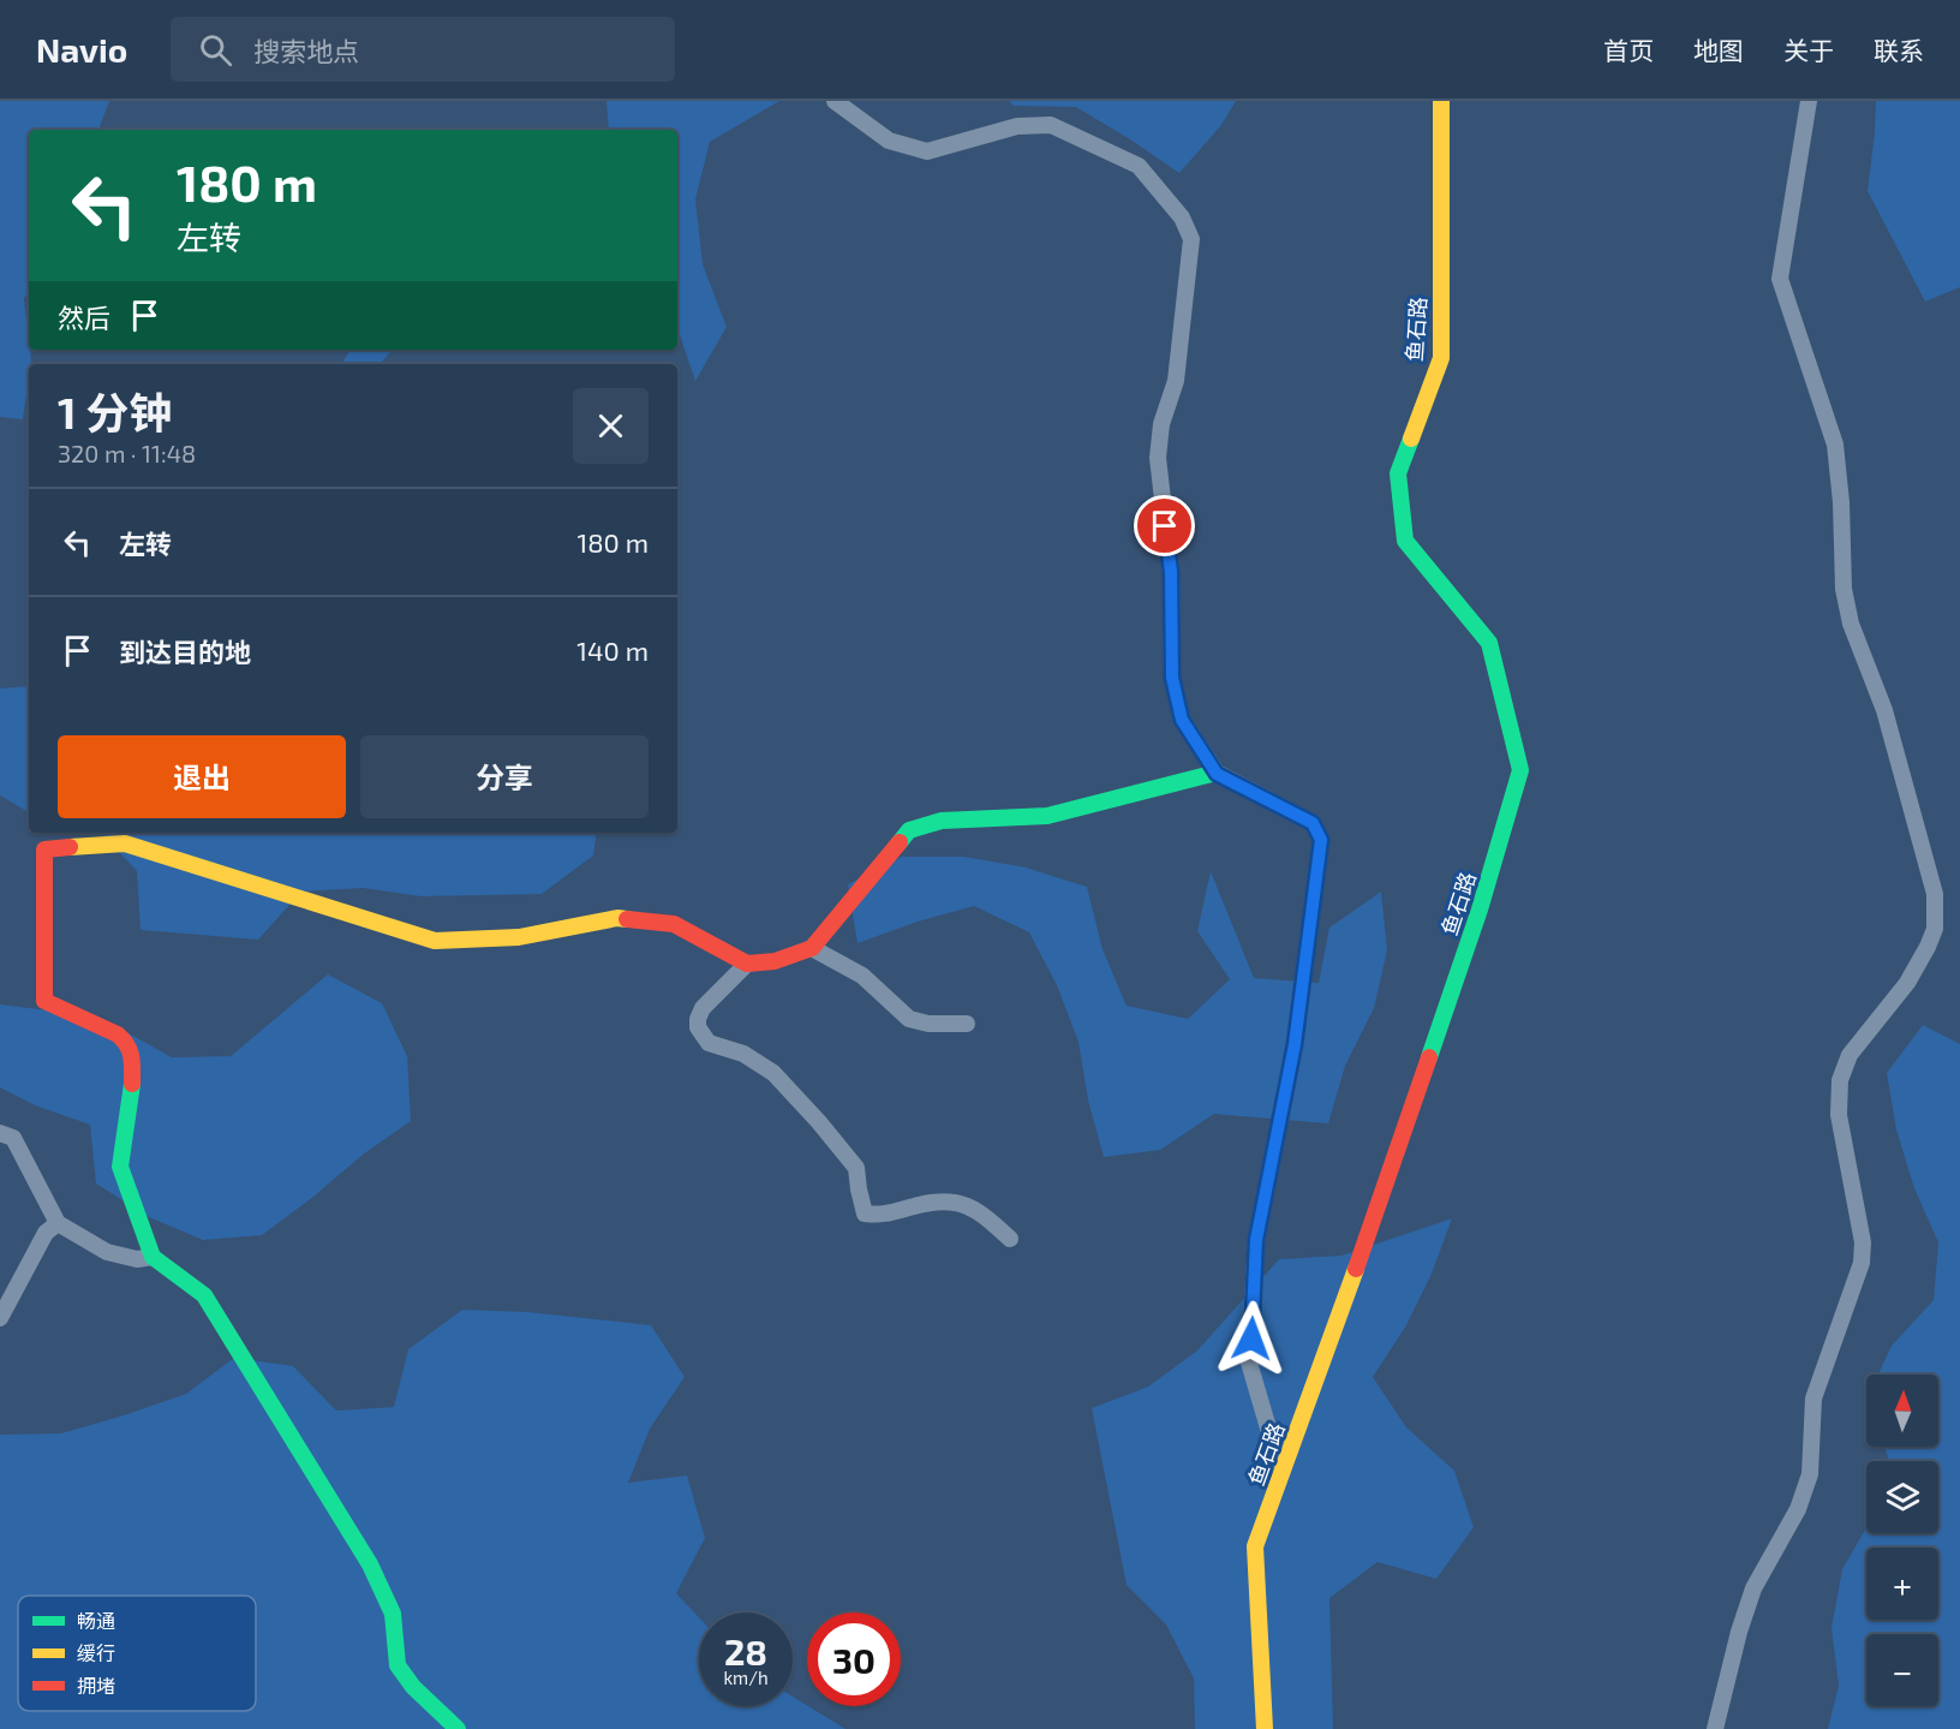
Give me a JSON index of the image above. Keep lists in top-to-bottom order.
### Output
{
  "streets": {
    "street": ["鱼石路"]
  },
  "legend": ["畅通", "缓行", "拥堵"],
  "north": "top",
  "page": {
    "header": "Navio",
    "search": "搜索地点",
    "nav": [
      "首页",
      "地图",
      "关于",
      "联系"
    ],
    "turn": ["180 m", "左转"],
    "then": "然后",
    "heading": ["1 分钟", "320 m · 11:48"],
    "list": [
      {
        "name": "左转",
        "value": "180 m"
      },
      {
        "name": "到达目的地",
        "value": "140 m"
      }
    ],
    "buttons": ["退出", "分享"],
    "map_buttons": ["+", "−"],
    "speed": "28 km/h",
    "limit": "30"
  }
}
